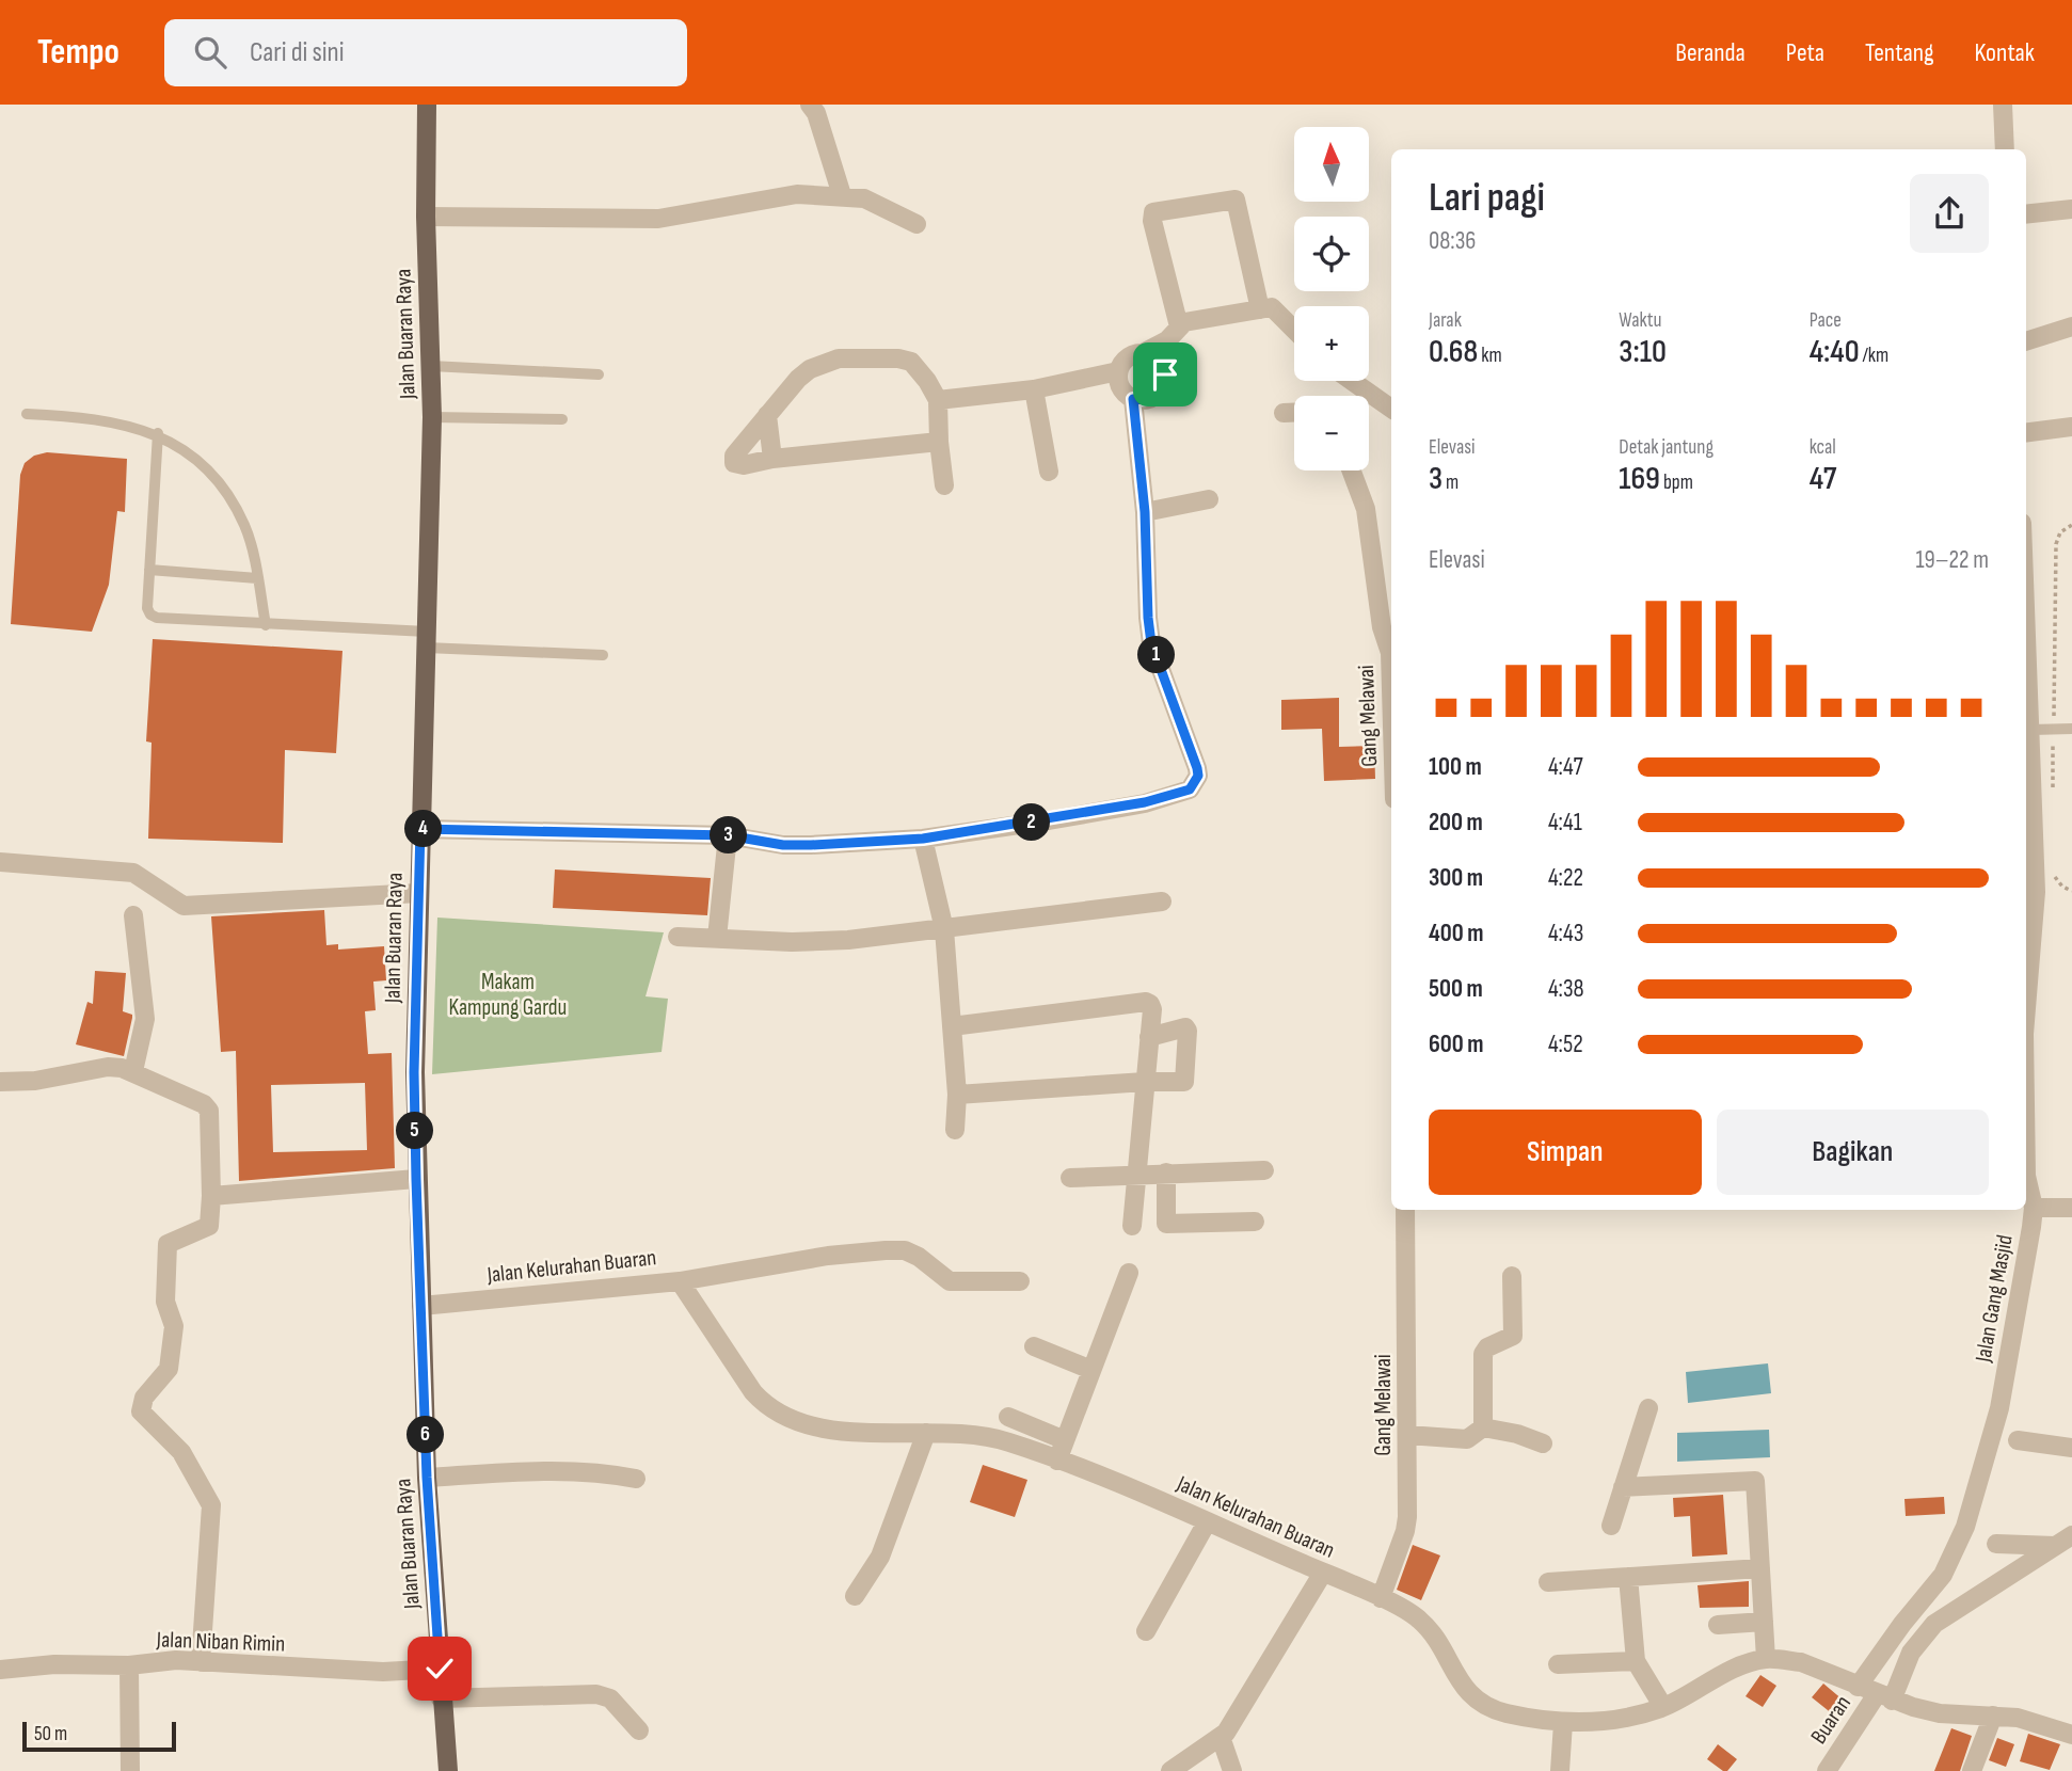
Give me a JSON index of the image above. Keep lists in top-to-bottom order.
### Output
{
  "streets": {
    "main road": ["Jalan Buaran Raya"],
    "street": [
      "Gang Melawai",
      "Jalan Kelurahan Buaran",
      "Jalan Gang Masjid",
      "Jalan Niban Rimin",
      "Buaran"
    ]
  },
  "crossings": [
    ["Jalan Buaran Raya", "Jalan Kelurahan Buaran"],
    ["Jalan Buaran Raya", "Jalan Niban Rimin"],
    ["Gang Melawai", "Jalan Kelurahan Buaran"],
    ["Jalan Kelurahan Buaran", "Jalan Gang Masjid"],
    ["Jalan Kelurahan Buaran", "Buaran"]
  ],
  "parks": ["Makam Kampung Gardu"],
  "scale_bar": "50 m",
  "north": "top",
  "page": {
    "header": "Tempo",
    "search": "Cari di sini",
    "nav": [
      "Beranda",
      "Peta",
      "Tentang",
      "Kontak"
    ],
    "map_buttons": ["+", "−"],
    "heading": ["Lari pagi", "08:36"],
    "stats": [
      ["Jarak", "0.68 km"],
      ["Waktu", "3:10"],
      ["Pace", "4:40 /km"],
      ["Elevasi", "3 m"],
      ["Detak jantung", "169 bpm"],
      ["kcal", "47"]
    ],
    "chart": ["Elevasi", "19–22 m"],
    "pins": [
      "1",
      "2",
      "4",
      "3",
      "5",
      "6"
    ],
    "list": [
      {
        "name": "100 m",
        "note": "4:47"
      },
      {
        "name": "200 m",
        "note": "4:41"
      },
      {
        "name": "300 m",
        "note": "4:22"
      },
      {
        "name": "400 m",
        "note": "4:43"
      },
      {
        "name": "500 m",
        "note": "4:38"
      },
      {
        "name": "600 m",
        "note": "4:52"
      }
    ],
    "buttons": ["Simpan", "Bagikan"],
    "scale": "50 m"
  }
}
